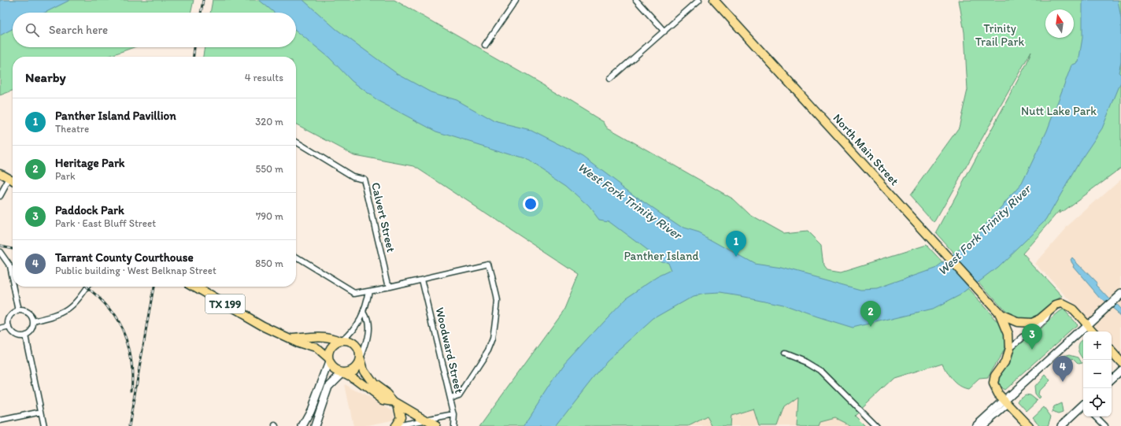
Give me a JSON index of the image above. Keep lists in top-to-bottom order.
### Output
{
  "streets": {
    "main road": ["North Main Street", "TX 199"],
    "street": ["Calvert Street", "Woodward Street"]
  },
  "water": ["West Fork Trinity River"],
  "parks": ["Trinity Trail Park", "Nutt Lake Park", "Panther Island"],
  "north": "top",
  "page": {
    "search": "Search here",
    "heading": ["Nearby", "4 results"],
    "list": [
      {
        "mark": "1",
        "name": "Panther Island Pavillion",
        "note": "Theatre",
        "value": "320 m"
      },
      {
        "mark": "2",
        "name": "Heritage Park",
        "note": "Park",
        "value": "550 m"
      },
      {
        "mark": "3",
        "name": "Paddock Park",
        "note": "Park · East Bluff Street",
        "value": "790 m"
      },
      {
        "mark": "4",
        "name": "Tarrant County Courthouse",
        "note": "Public building · West Belknap Street",
        "value": "850 m"
      }
    ],
    "pins": [
      "1",
      "2",
      "3",
      "4"
    ],
    "map_buttons": ["+", "−"]
  }
}
